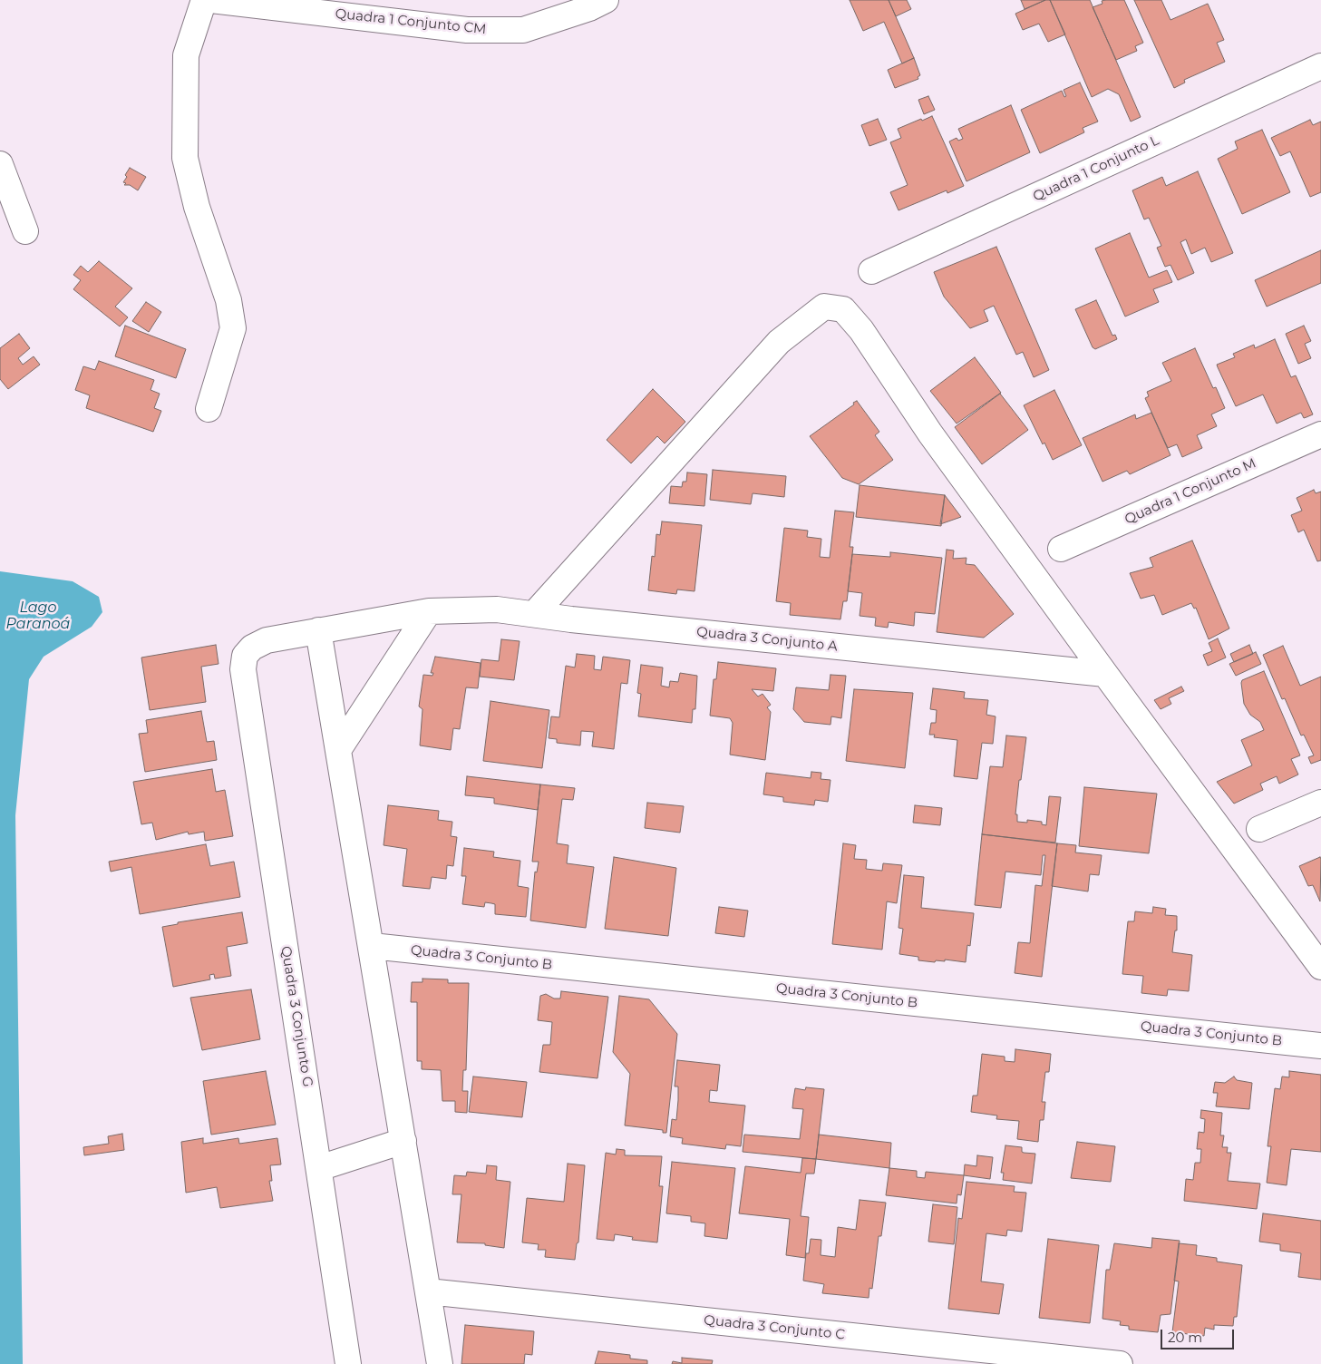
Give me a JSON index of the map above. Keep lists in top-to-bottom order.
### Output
{
  "streets": {
    "street": [
      "Quadra 1 Conjunto CM",
      "Quadra 1 Conjunto L",
      "Quadra 1 Conjunto M",
      "Quadra 3 Conjunto A",
      "Quadra 3 Conjunto B",
      "Quadra 3 Conjunto G",
      "Quadra 3 Conjunto C"
    ]
  },
  "crossings": [
    ["Quadra 3 Conjunto A", "Quadra 3 Conjunto G"]
  ],
  "water": ["Lago Paranoá"],
  "scale_bar": "20 m"
}
